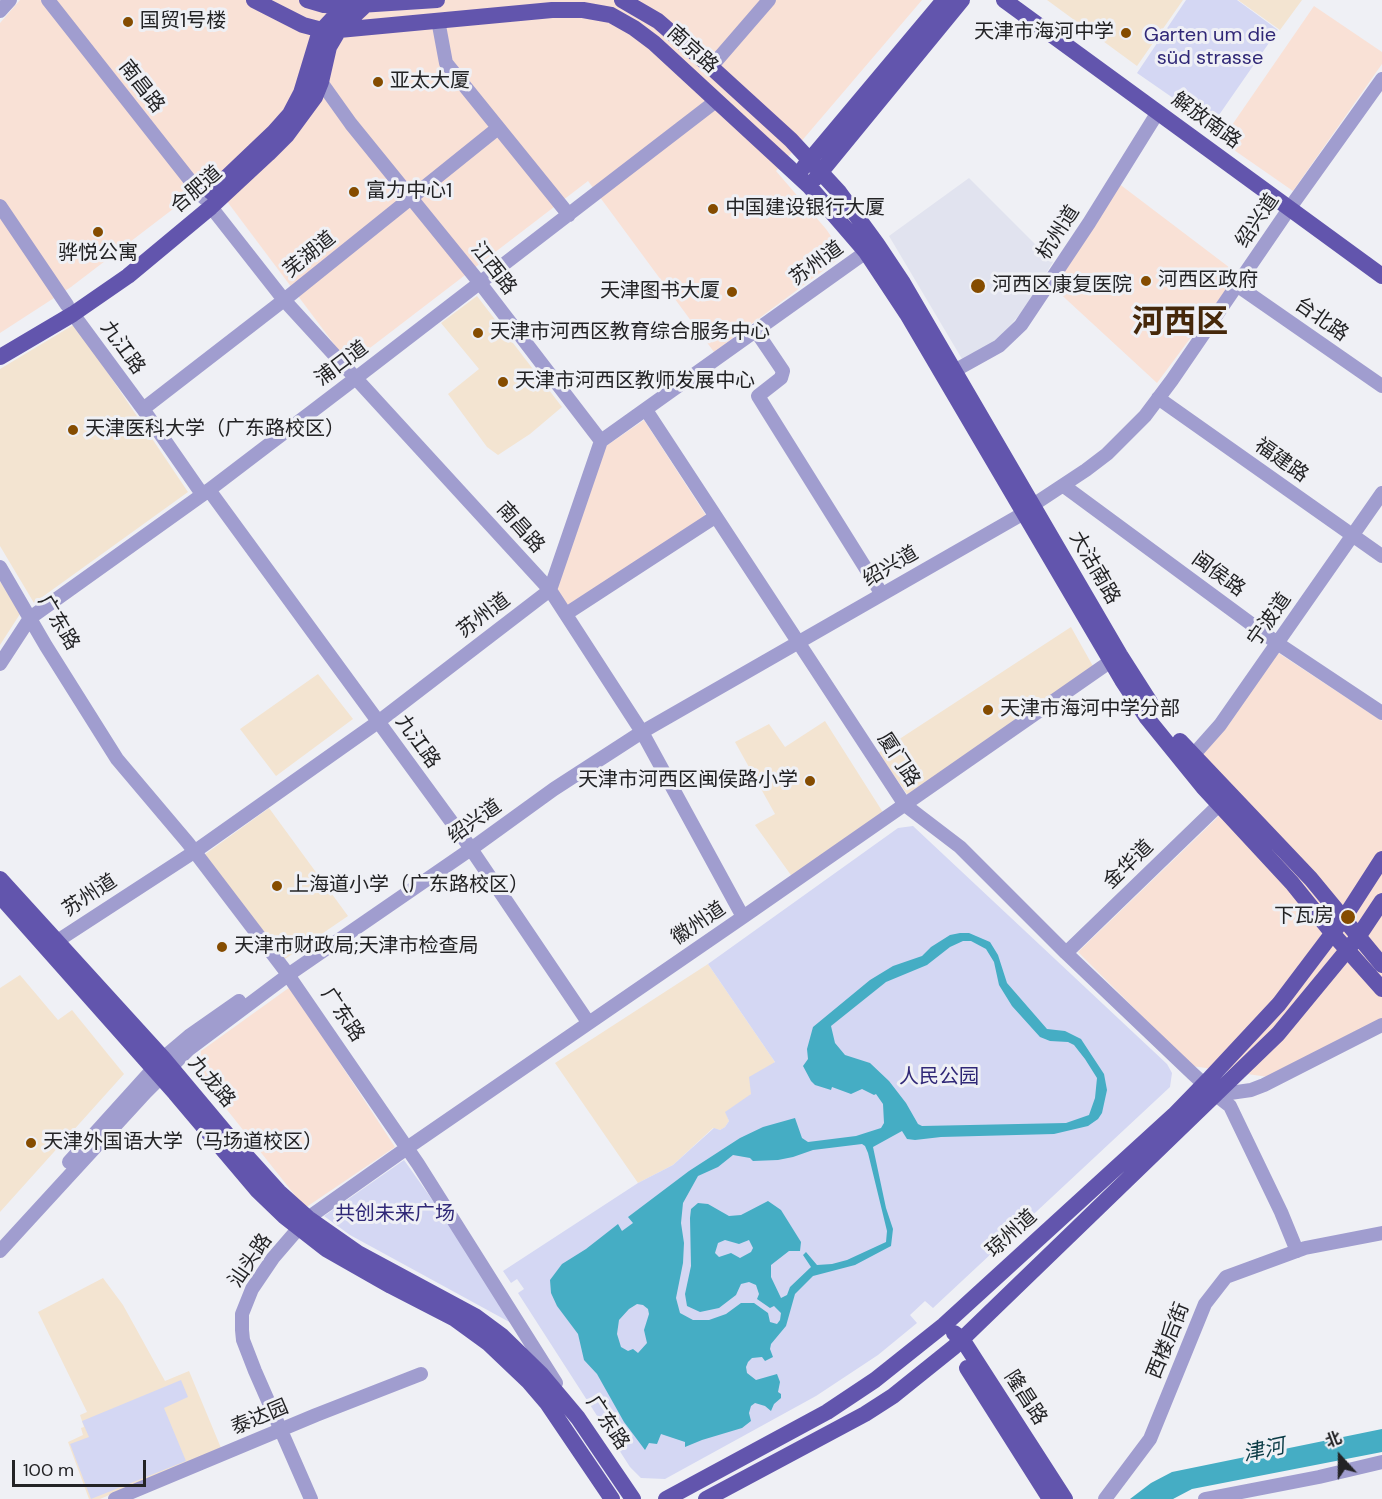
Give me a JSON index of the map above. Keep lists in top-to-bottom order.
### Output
{
  "streets": {
    "main road": [
      "南京路",
      "解放南路",
      "合肥道",
      "大沽南路",
      "广东路",
      "九龙路",
      "琼州道",
      "隆昌路"
    ],
    "street": [
      "南昌路",
      "绍兴道",
      "杭州道",
      "芜湖道",
      "苏州道",
      "江西路",
      "台北路",
      "九江路",
      "浦口道",
      "福建路",
      "闽侯路",
      "宁波道",
      "厦门路",
      "金华道",
      "徽州道",
      "汕头路",
      "西楼后街",
      "泰达园"
    ]
  },
  "crossings": [
    ["南京路", "合肥道"],
    ["南京路", "浦口道"],
    ["南京路", "大沽南路"],
    ["南昌路", "合肥道"],
    ["南昌路", "绍兴道"],
    ["南昌路", "芜湖道"],
    ["南昌路", "苏州道"],
    ["南昌路", "浦口道"],
    ["南昌路", "徽州道"],
    ["解放南路", "绍兴道"],
    ["解放南路", "杭州道"],
    ["合肥道", "江西路"],
    ["合肥道", "九江路"],
    ["绍兴道", "台北路"],
    ["绍兴道", "九江路"],
    ["绍兴道", "福建路"],
    ["绍兴道", "大沽南路"],
    ["绍兴道", "闽侯路"],
    ["绍兴道", "广东路"],
    ["绍兴道", "厦门路"],
    ["绍兴道", "九龙路"],
    ["杭州道", "大沽南路"],
    ["芜湖道", "江西路"],
    ["芜湖道", "九江路"],
    ["苏州道", "江西路"],
    ["苏州道", "九江路"],
    ["苏州道", "大沽南路"],
    ["苏州道", "广东路"],
    ["苏州道", "厦门路"],
    ["苏州道", "九龙路"],
    ["江西路", "浦口道"],
    ["九江路", "浦口道"],
    ["九江路", "徽州道"],
    ["浦口道", "广东路"],
    ["福建路", "宁波道"],
    ["大沽南路", "宁波道"],
    ["大沽南路", "金华道"],
    ["大沽南路", "徽州道"],
    ["大沽南路", "琼州道"],
    ["闽侯路", "宁波道"],
    ["广东路", "徽州道"],
    ["广东路", "九龙路"],
    ["厦门路", "金华道"],
    ["厦门路", "徽州道"],
    ["厦门路", "琼州道"],
    ["厦门路", "西楼后街"],
    ["徽州道", "九龙路"],
    ["徽州道", "汕头路"],
    ["九龙路", "汕头路"],
    ["琼州道", "隆昌路"],
    ["汕头路", "泰达园"]
  ],
  "districts": ["河西区"],
  "water": ["津河"],
  "parks": ["Garten um die süd strasse", "人民公园", "共创未来广场"],
  "places": [
    "国贸1号楼",
    "天津市海河中学",
    "亚太大厦",
    "富力中心1",
    "中国建设银行大厦",
    "骅悦公寓",
    "河西区政府",
    "河西区康复医院",
    "天津图书大厦",
    "天津市河西区教育综合服务中心",
    "天津市河西区教师发展中心",
    "天津医科大学（广东路校区）",
    "天津市海河中学分部",
    "天津市河西区闽侯路小学",
    "上海道小学（广东路校区）",
    "下瓦房",
    "天津市财政局;天津市检查局",
    "天津外国语大学（马场道校区）"
  ],
  "scale_bar": "100 m",
  "north": "top"
}
